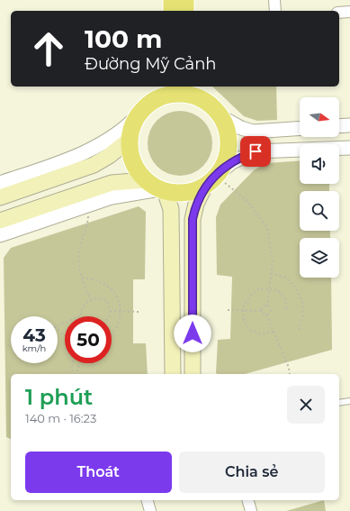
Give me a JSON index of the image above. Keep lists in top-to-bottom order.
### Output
{
  "north": "right",
  "page": {
    "turn": ["100 m", "Đường Mỹ Cảnh"],
    "speed": "43 km/h",
    "limit": "50",
    "heading": ["1 phút", "140 m · 16:23"],
    "buttons": ["Thoát", "Chia sẻ"]
  }
}
